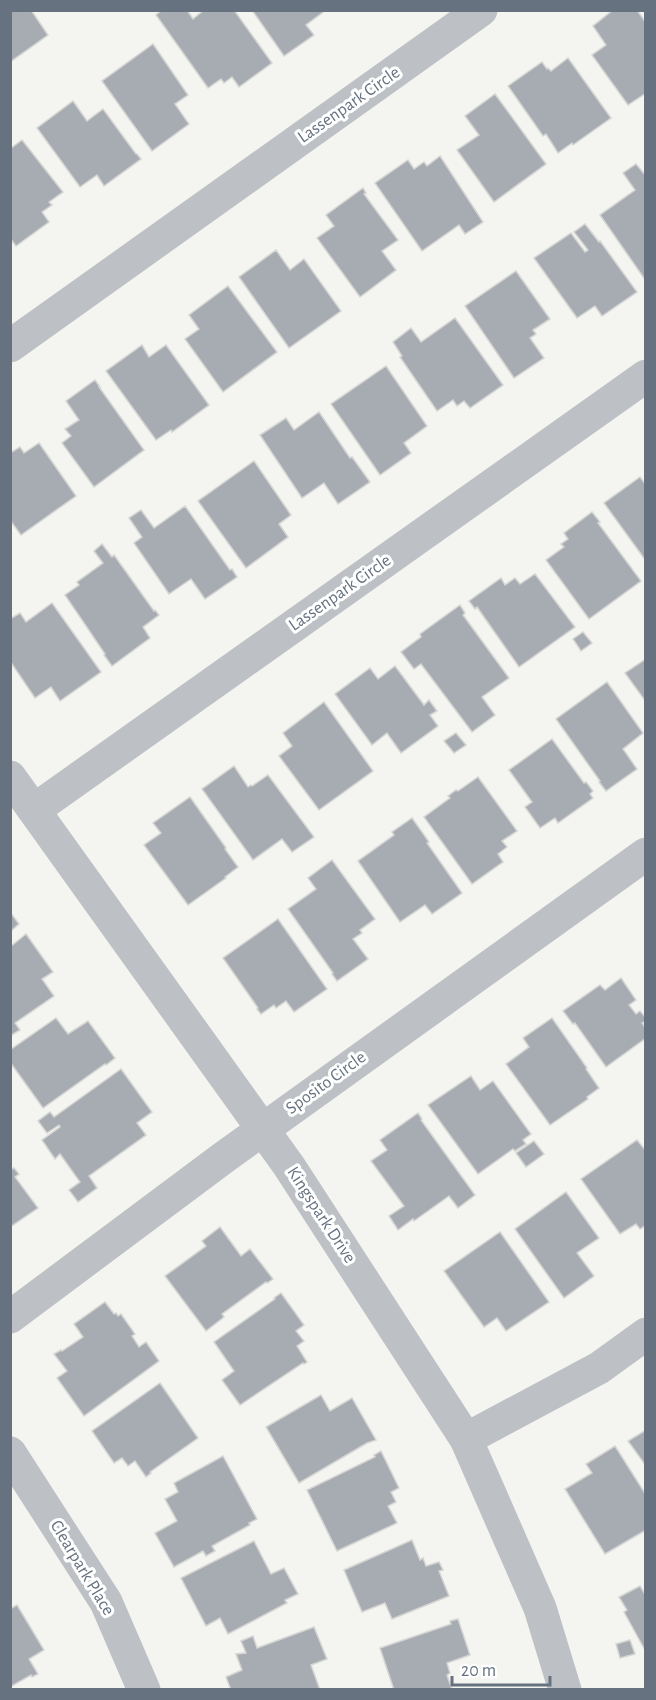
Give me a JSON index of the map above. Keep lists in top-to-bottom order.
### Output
{
  "streets": {
    "street": [
      "Lassenpark Circle",
      "Sposito Circle",
      "Kingspark Drive",
      "Clearpark Place"
    ]
  },
  "crossings": [
    ["Lassenpark Circle", "Kingspark Drive"],
    ["Sposito Circle", "Kingspark Drive"]
  ],
  "scale_bar": "20 m"
}
